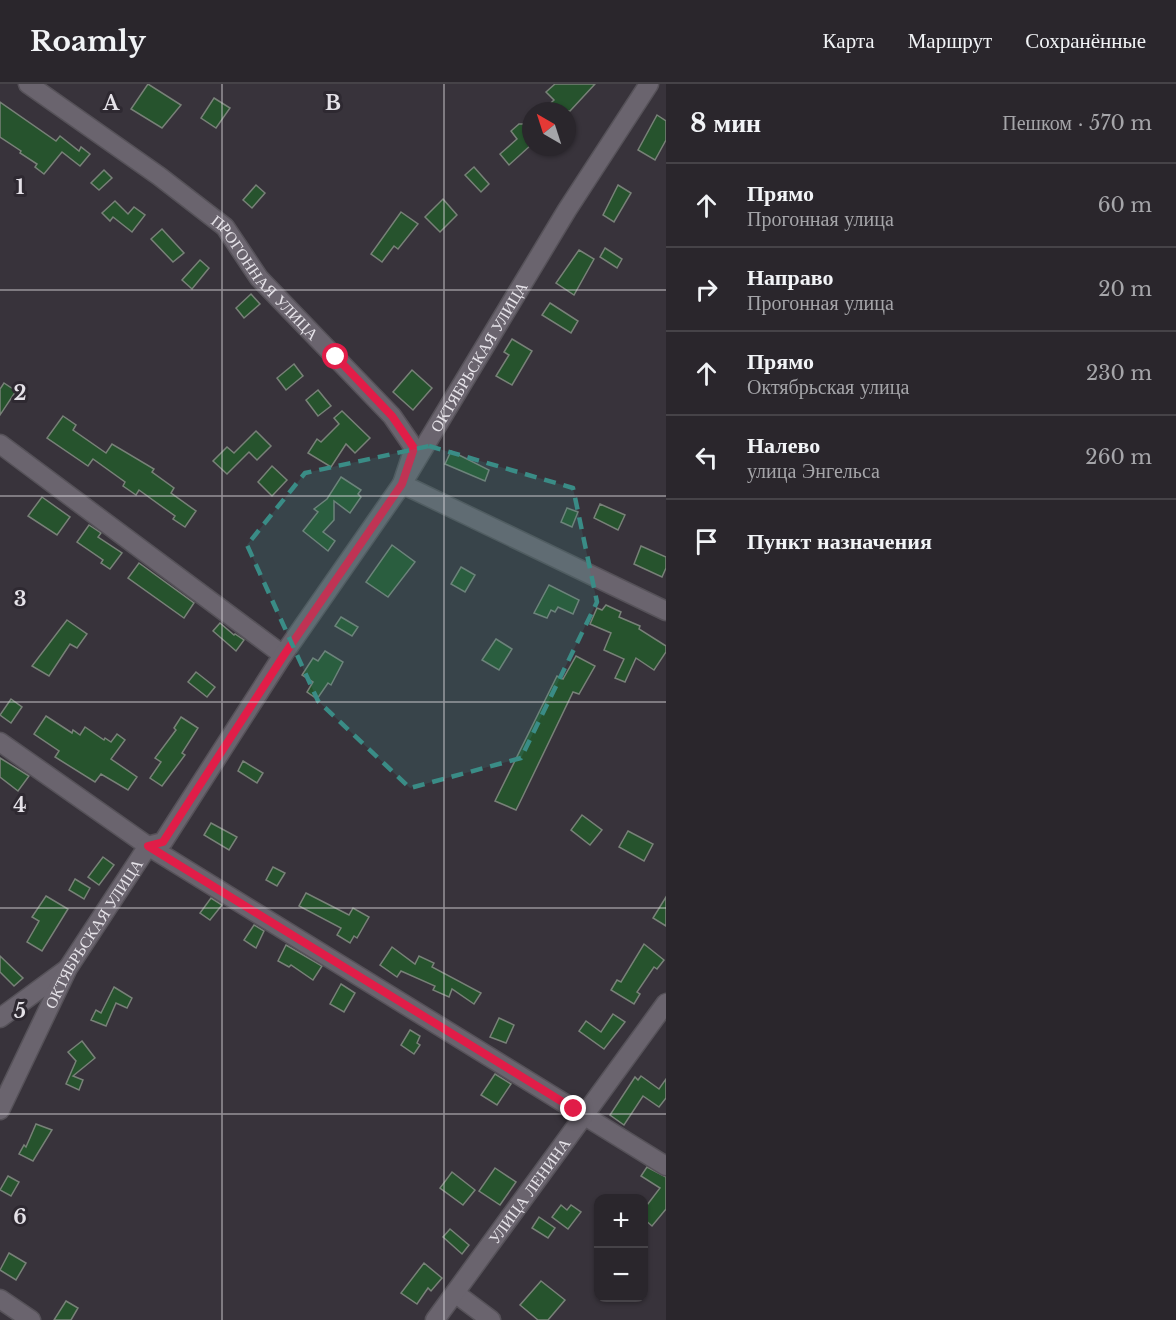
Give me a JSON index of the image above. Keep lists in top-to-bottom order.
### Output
{
  "streets": {
    "street": ["ПРОГОННАЯ УЛИЦА", "ОКТЯБРЬСКАЯ УЛИЦА", "УЛИЦА ЛЕНИНА"]
  },
  "crossings": [
    ["ПРОГОННАЯ УЛИЦА", "ОКТЯБРЬСКАЯ УЛИЦА"]
  ],
  "north": "top left",
  "page": {
    "header": "Roamly",
    "nav": ["Карта", "Маршрут", "Сохранённые"],
    "heading": ["8 мин", "Пешком · 570 m"],
    "list": [
      ["Прямо", "Прогонная улица", "60 m"],
      ["Направо", "Прогонная улица", "20 m"],
      ["Прямо", "Октябрьская улица", "230 m"],
      ["Налево", "улица Энгельса", "260 m"],
      "Пункт назначения"
    ],
    "map_buttons": ["+", "−"]
  },
  "grid": {
    "columns": ["A", "B"],
    "rows": [
      "1",
      "2",
      "3",
      "4",
      "5",
      "6"
    ]
  }
}
